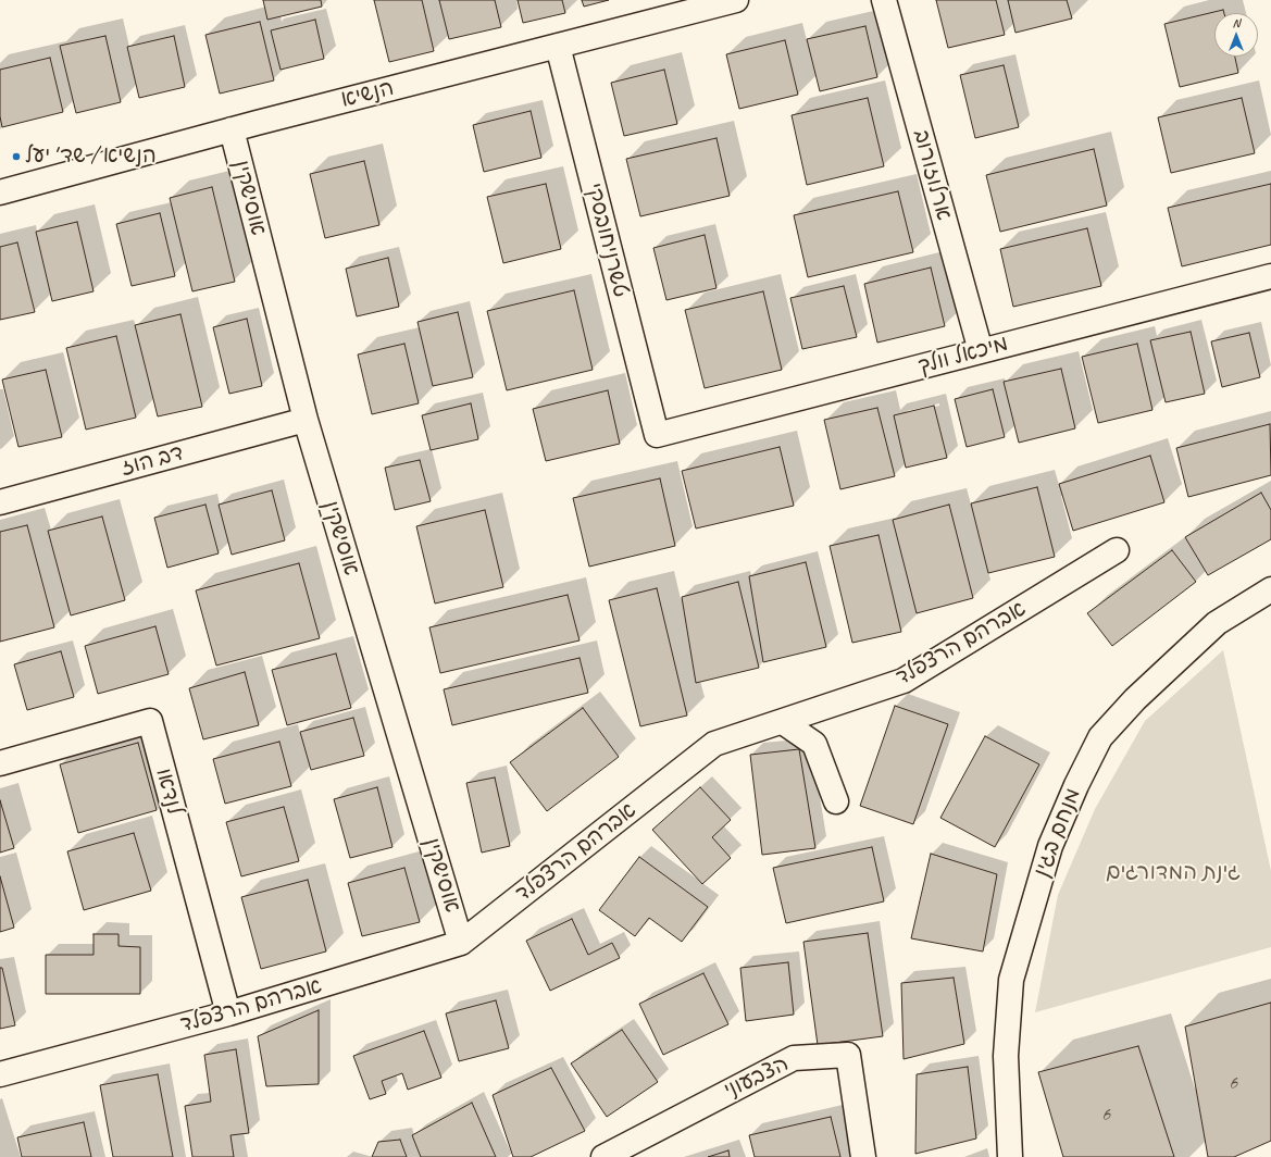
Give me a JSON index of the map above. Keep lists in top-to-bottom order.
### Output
{
  "streets": {
    "street": [
      "הנשיא",
      "ארלוזורוב",
      "אוסישקין",
      "טשרניחובסקי",
      "מיכאל וולך",
      "דב הוז",
      "אברהם הרצפלד",
      "לנדאו",
      "מנחם בגין",
      "הצבעוני"
    ]
  },
  "crossings": [
    ["הנשיא", "אוסישקין"],
    ["הנשיא", "טשרניחובסקי"],
    ["ארלוזורוב", "מיכאל וולך"],
    ["אוסישקין", "דב הוז"],
    ["אוסישקין", "אברהם הרצפלד"],
    ["טשרניחובסקי", "מיכאל וולך"],
    ["אברהם הרצפלד", "לנדאו"]
  ],
  "parks": ["גינת המדורגים"],
  "places": ["הנשיא / שד׳ יעל"],
  "house_numbers": ["6", "6"],
  "north": "top"
}
